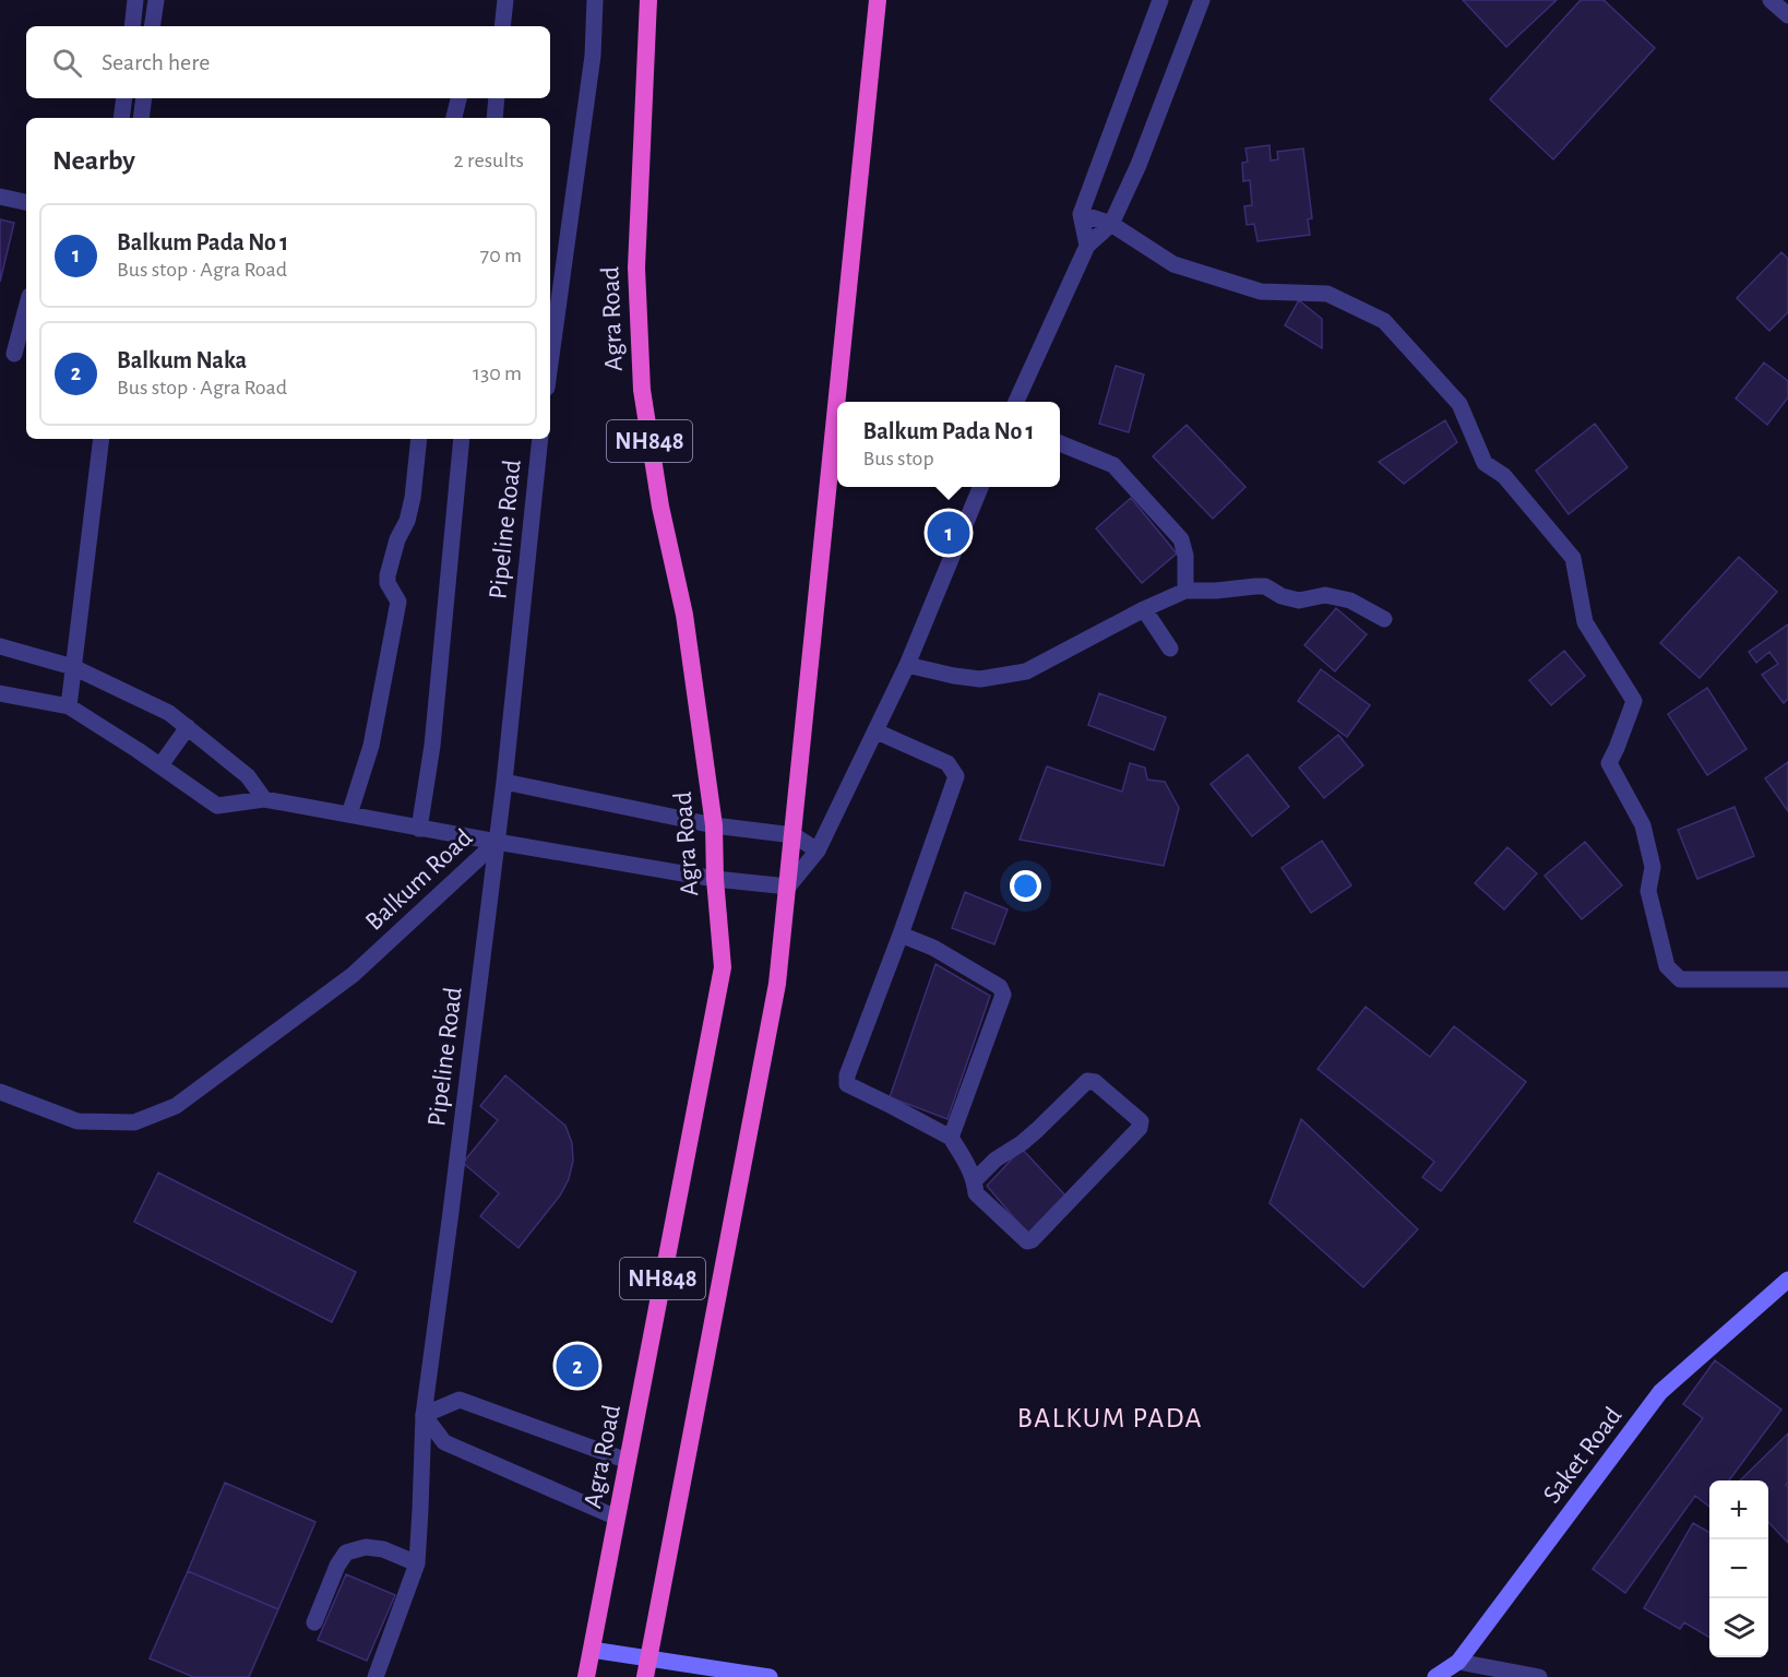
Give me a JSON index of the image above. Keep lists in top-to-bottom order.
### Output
{
  "streets": {
    "highway": ["Agra Road", "NH848"],
    "main road": ["Saket Road"],
    "street": ["Pipeline Road", "Balkum Road"]
  },
  "crossings": [
    ["Agra Road", "Balkum Road"],
    ["NH848", "Balkum Road"],
    ["Pipeline Road", "Balkum Road"]
  ],
  "districts": ["BALKUM PADA"],
  "page": {
    "search": "Search here",
    "heading": ["Nearby", "2 results"],
    "list": [
      {
        "mark": "1",
        "name": "Balkum Pada No 1",
        "note": "Bus stop · Agra Road",
        "value": "70 m"
      },
      {
        "mark": "2",
        "name": "Balkum Naka",
        "note": "Bus stop · Agra Road",
        "value": "130 m"
      }
    ],
    "popup": ["Balkum Pada No 1", "Bus stop"],
    "pins": ["1", "2"],
    "map_buttons": ["+", "−"]
  }
}
